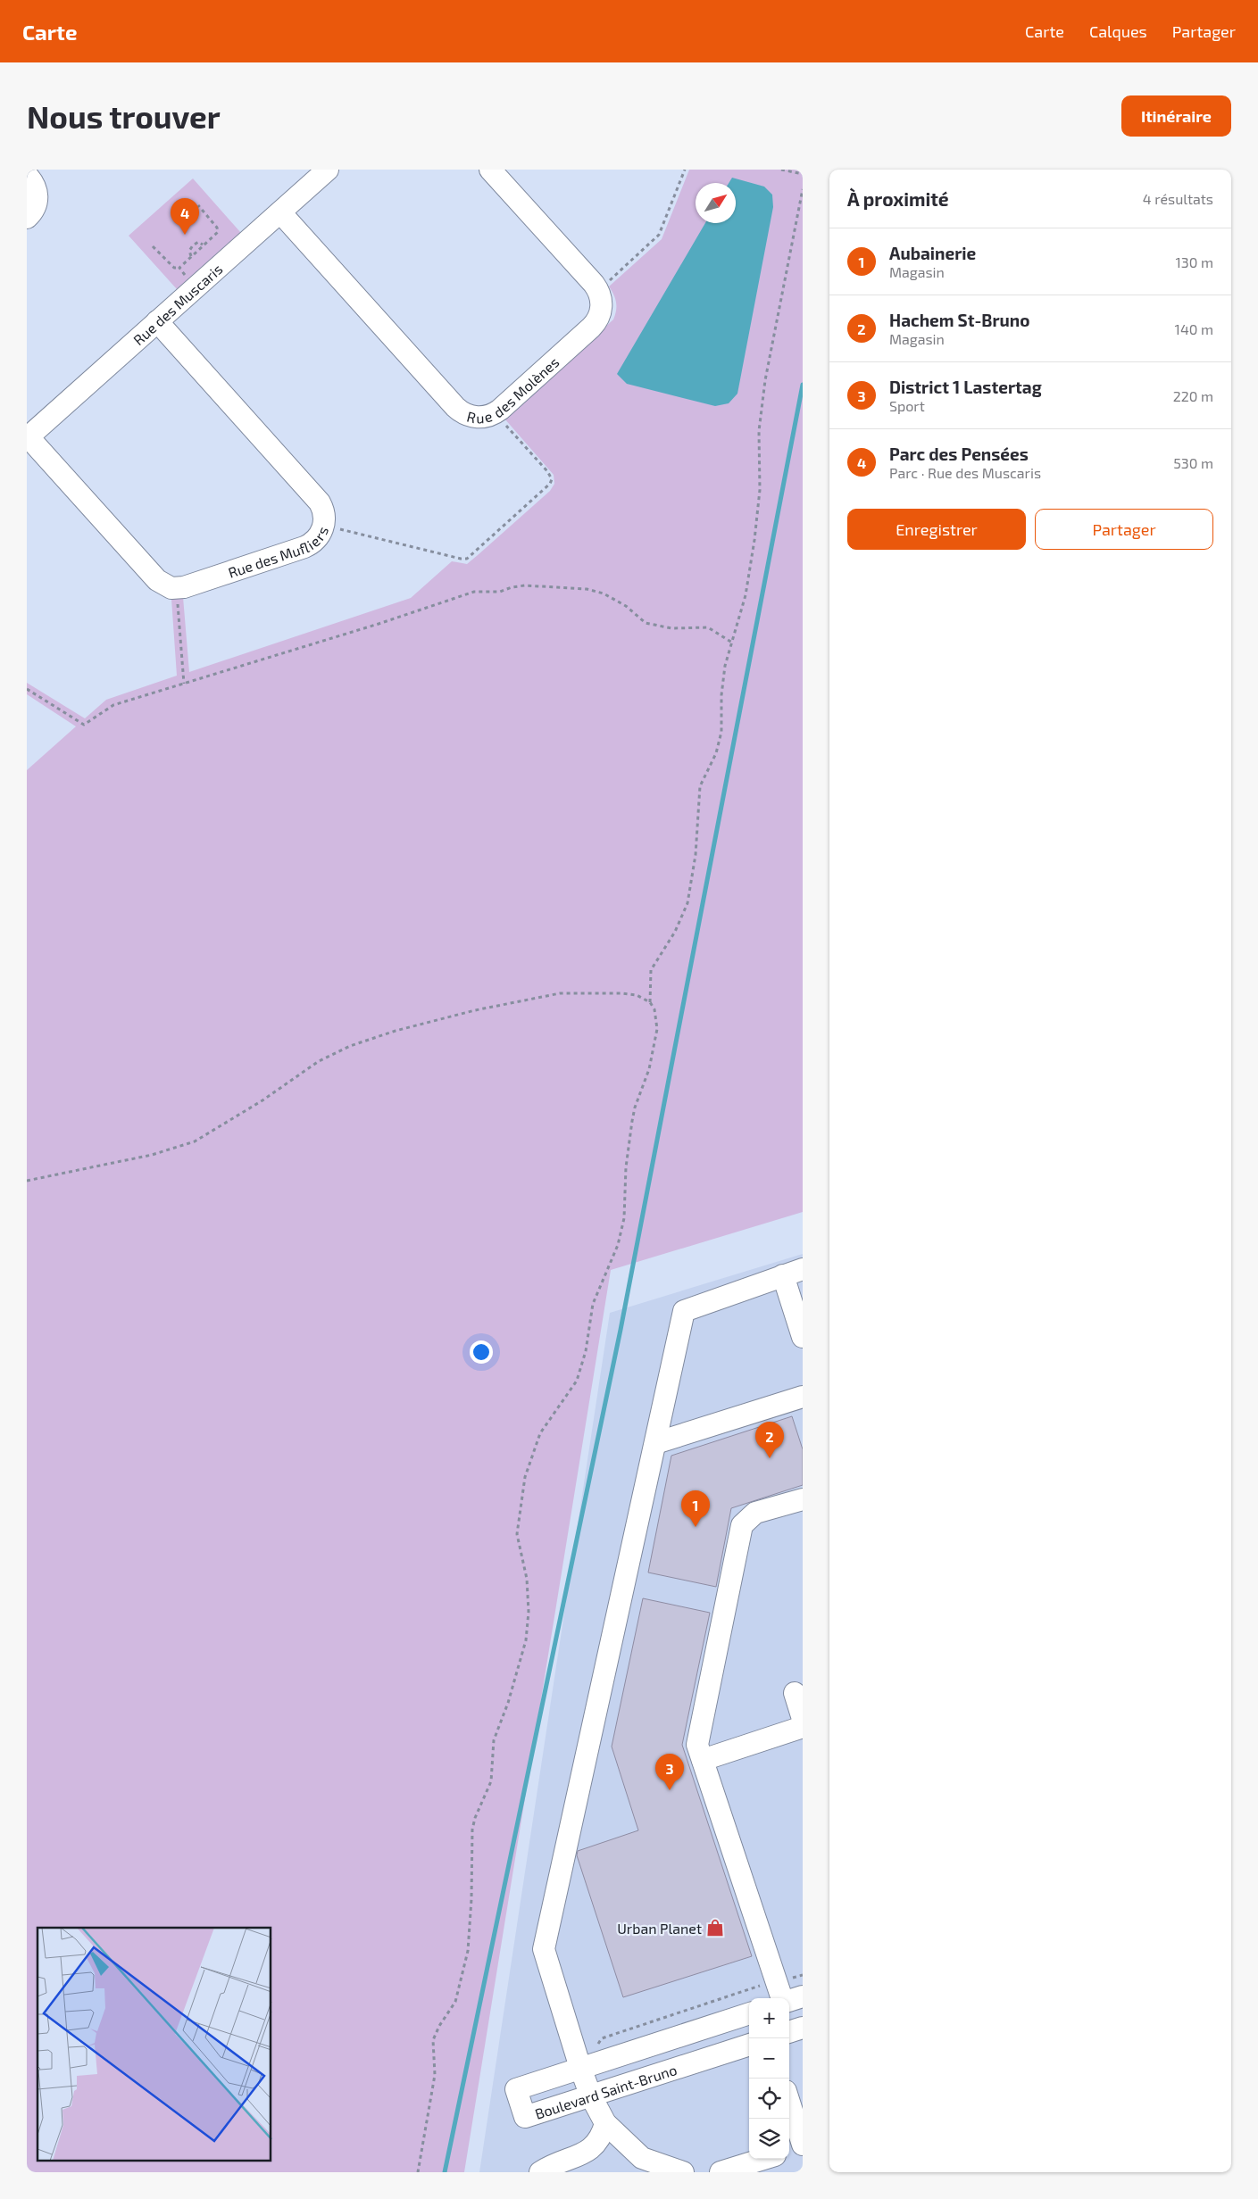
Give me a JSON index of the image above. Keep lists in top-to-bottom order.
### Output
{
  "streets": {
    "street": [
      "Rue des Muscaris",
      "Rue des Molènes",
      "Rue des Mufliers",
      "Boulevard Saint-Bruno"
    ]
  },
  "crossings": [
    ["Rue des Muscaris", "Rue des Molènes"],
    ["Rue des Muscaris", "Rue des Mufliers"]
  ],
  "places": {
    "shop": ["Urban Planet"]
  },
  "north": "top right",
  "page": {
    "header": "Carte",
    "nav": ["Carte", "Calques", "Partager"],
    "buttons": [
      "Itinéraire",
      ["Enregistrer", "Partager"]
    ],
    "title": "Nous trouver",
    "heading": ["À proximité", "4 résultats"],
    "pins": [
      "4",
      "2",
      "1",
      "3"
    ],
    "list": [
      {
        "mark": "1",
        "name": "Aubainerie",
        "note": "Magasin",
        "value": "130 m"
      },
      {
        "mark": "2",
        "name": "Hachem St-Bruno",
        "note": "Magasin",
        "value": "140 m"
      },
      {
        "mark": "3",
        "name": "District 1 Lastertag",
        "note": "Sport",
        "value": "220 m"
      },
      {
        "mark": "4",
        "name": "Parc des Pensées",
        "note": "Parc · Rue des Muscaris",
        "value": "530 m"
      }
    ],
    "map_buttons": ["+", "−"]
  }
}
